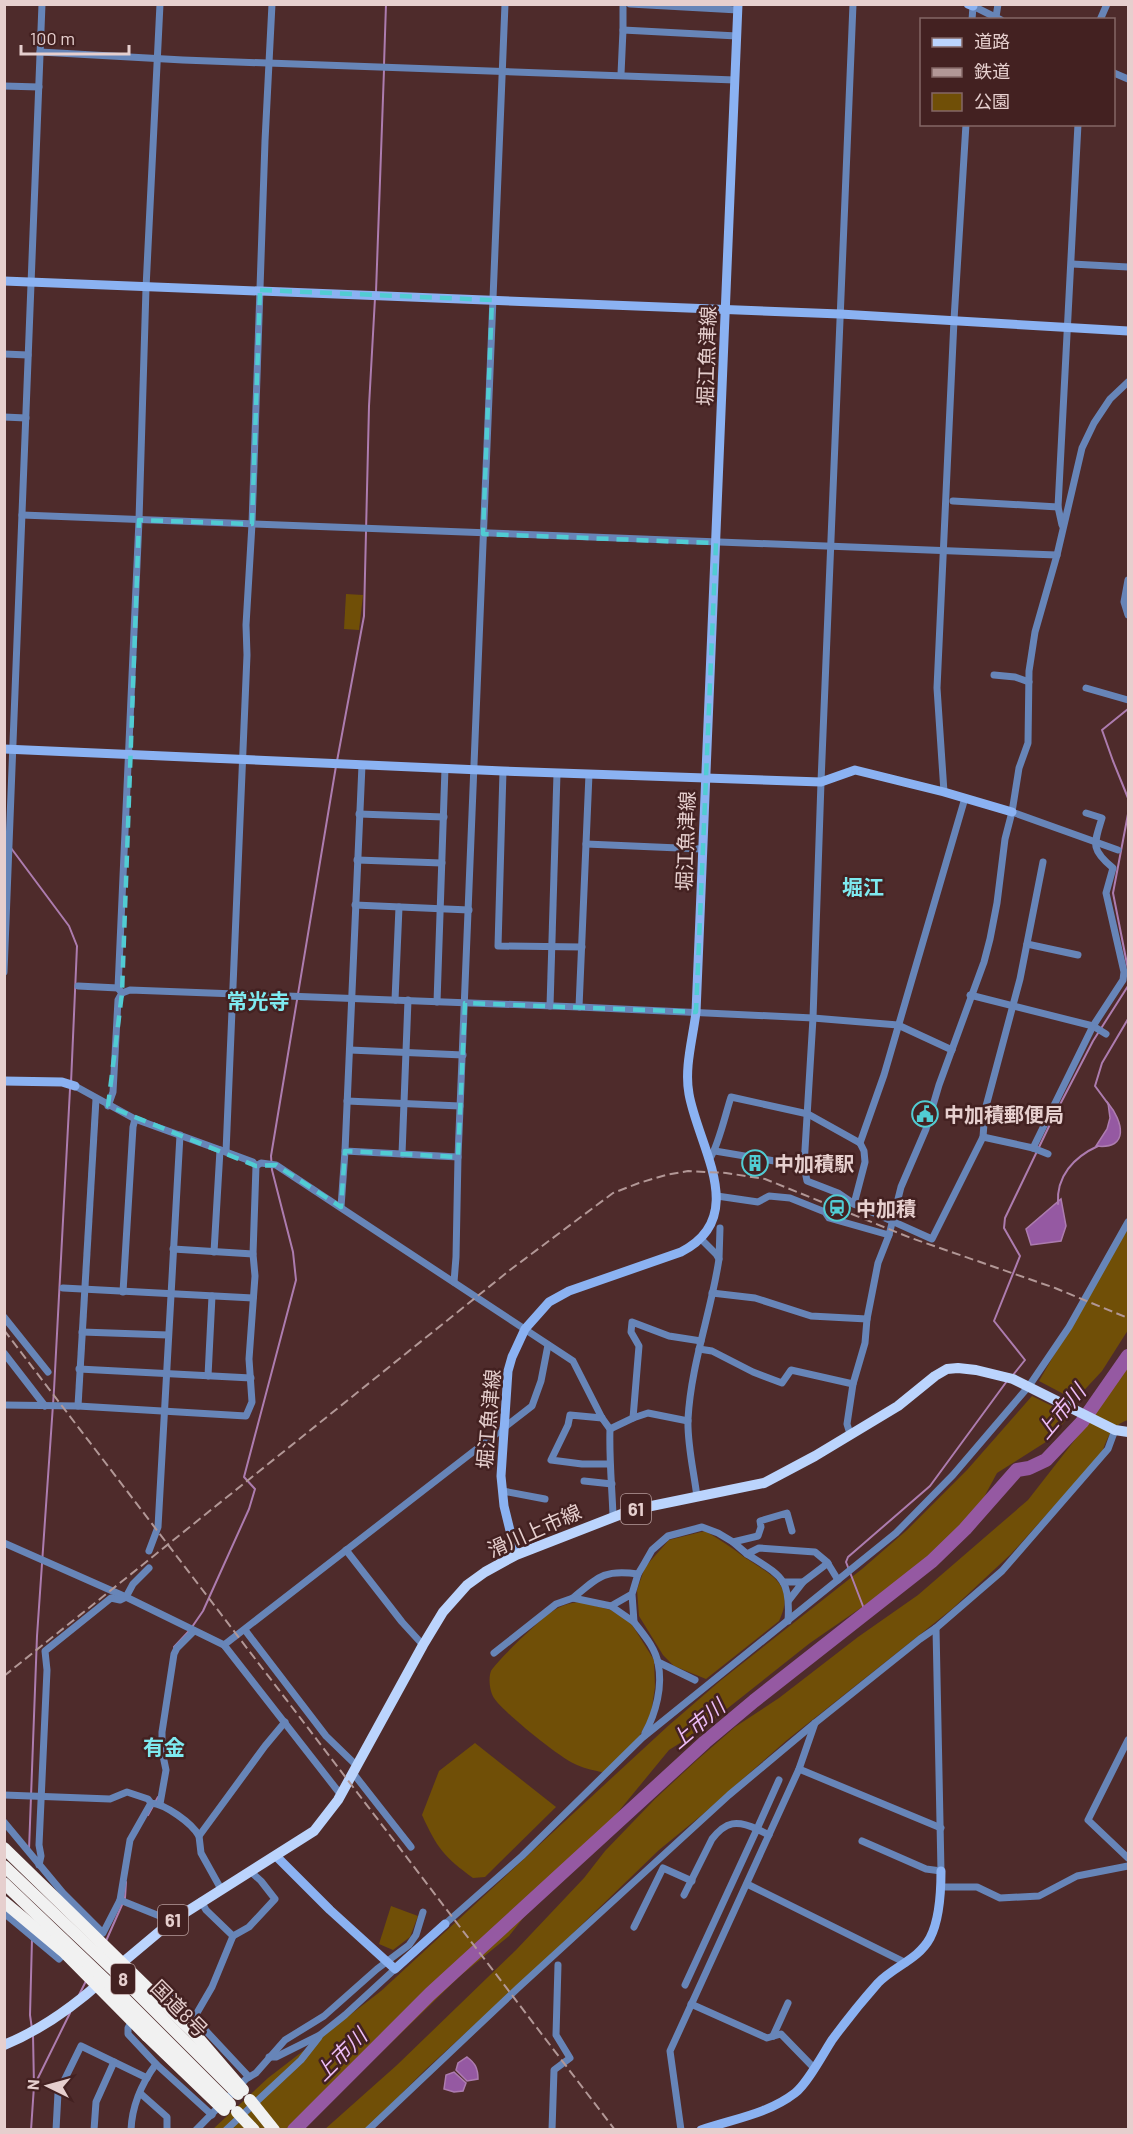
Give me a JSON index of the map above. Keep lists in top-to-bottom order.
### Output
{
  "streets": {
    "highway": ["8", "国道8号"],
    "main road": ["61", "滑川上市線"],
    "street": ["堀江魚津線"]
  },
  "crossings": [
    ["堀江魚津線", "滑川上市線"],
    ["滑川上市線", "8"],
    ["8", "国道8号"]
  ],
  "districts": ["堀江", "常光寺", "有金"],
  "water": ["上市川"],
  "places": {
    "public building": ["中加積郵便局"],
    "building": ["中加積駅"],
    "station": ["中加積"]
  },
  "legend": ["道路", "鉄道", "公園"],
  "scale_bar": "100 m",
  "north": "left"
}
